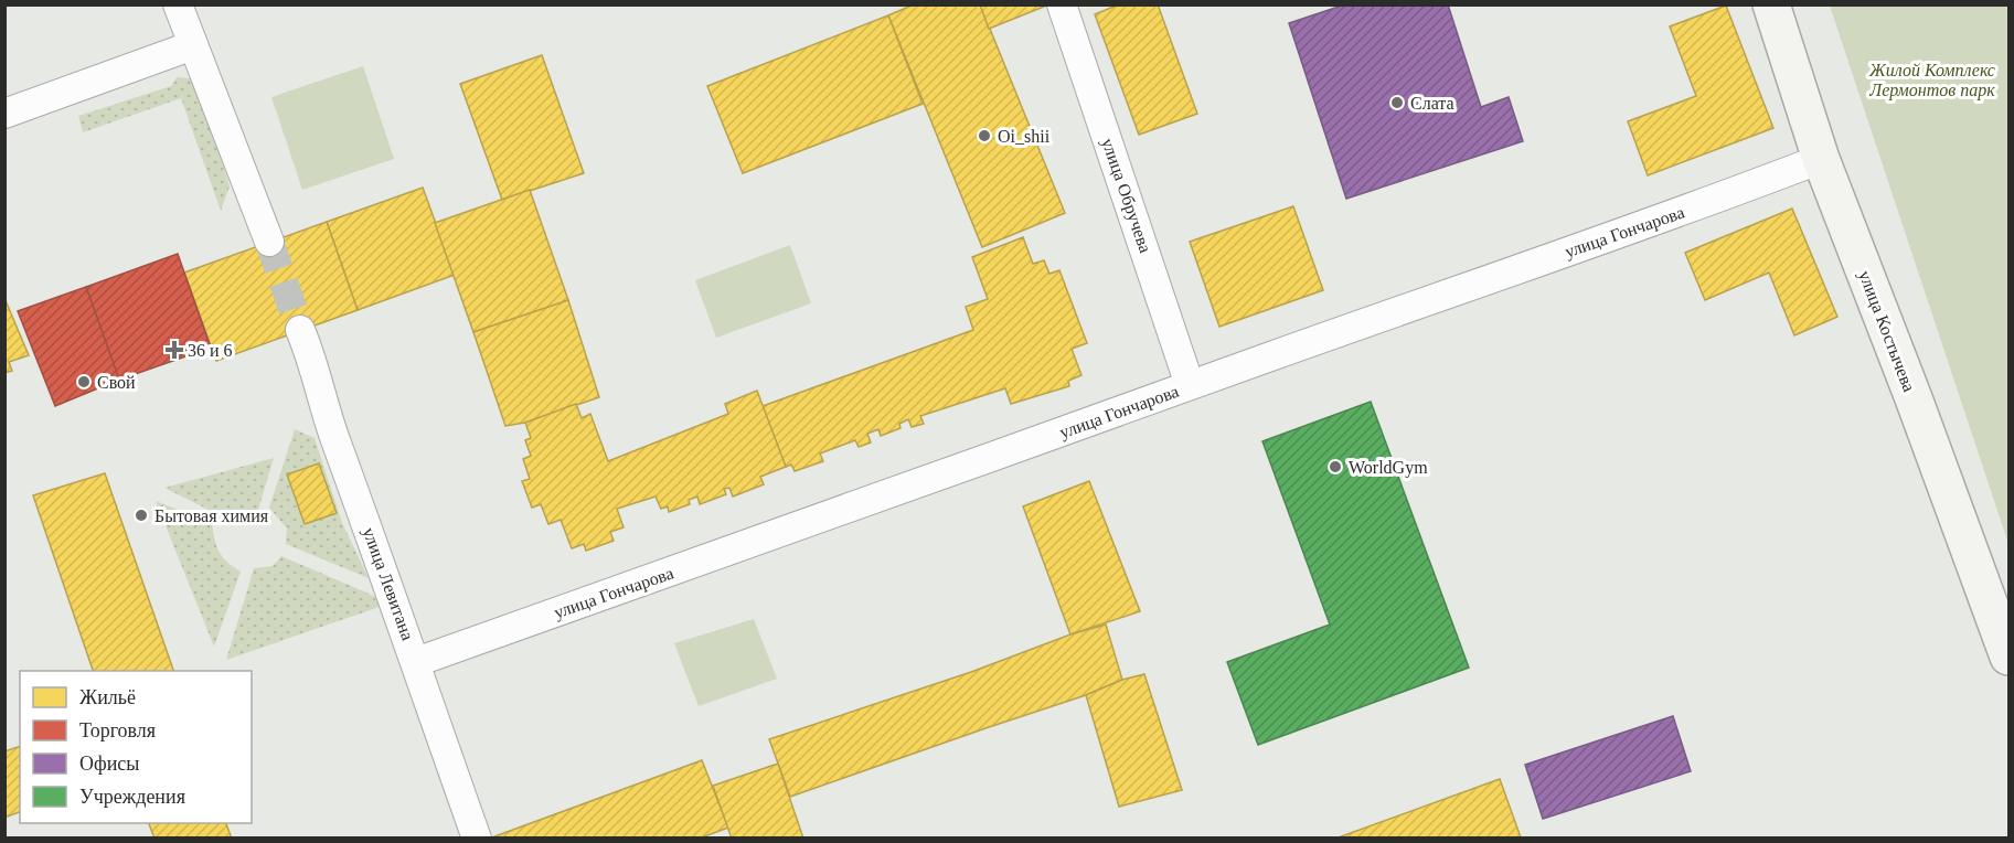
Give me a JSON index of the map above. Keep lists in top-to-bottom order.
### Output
{
  "streets": {
    "street": [
      "улица Обручева",
      "улица Гончарова",
      "улица Костычева",
      "улица Левитана"
    ]
  },
  "crossings": [
    ["улица Обручева", "улица Гончарова"],
    ["улица Гончарова", "улица Костычева"],
    ["улица Гончарова", "улица Левитана"]
  ],
  "parks": ["Жилой Комплекс Лермонтов парк"],
  "places": {
    "other": [
      "Слата",
      "Oi_shii",
      "Свой",
      "WorldGym",
      "Бытовая химия"
    ],
    "health": ["36 и 6"]
  },
  "legend": [
    "Жильё",
    "Торговля",
    "Офисы",
    "Учреждения"
  ]
}
